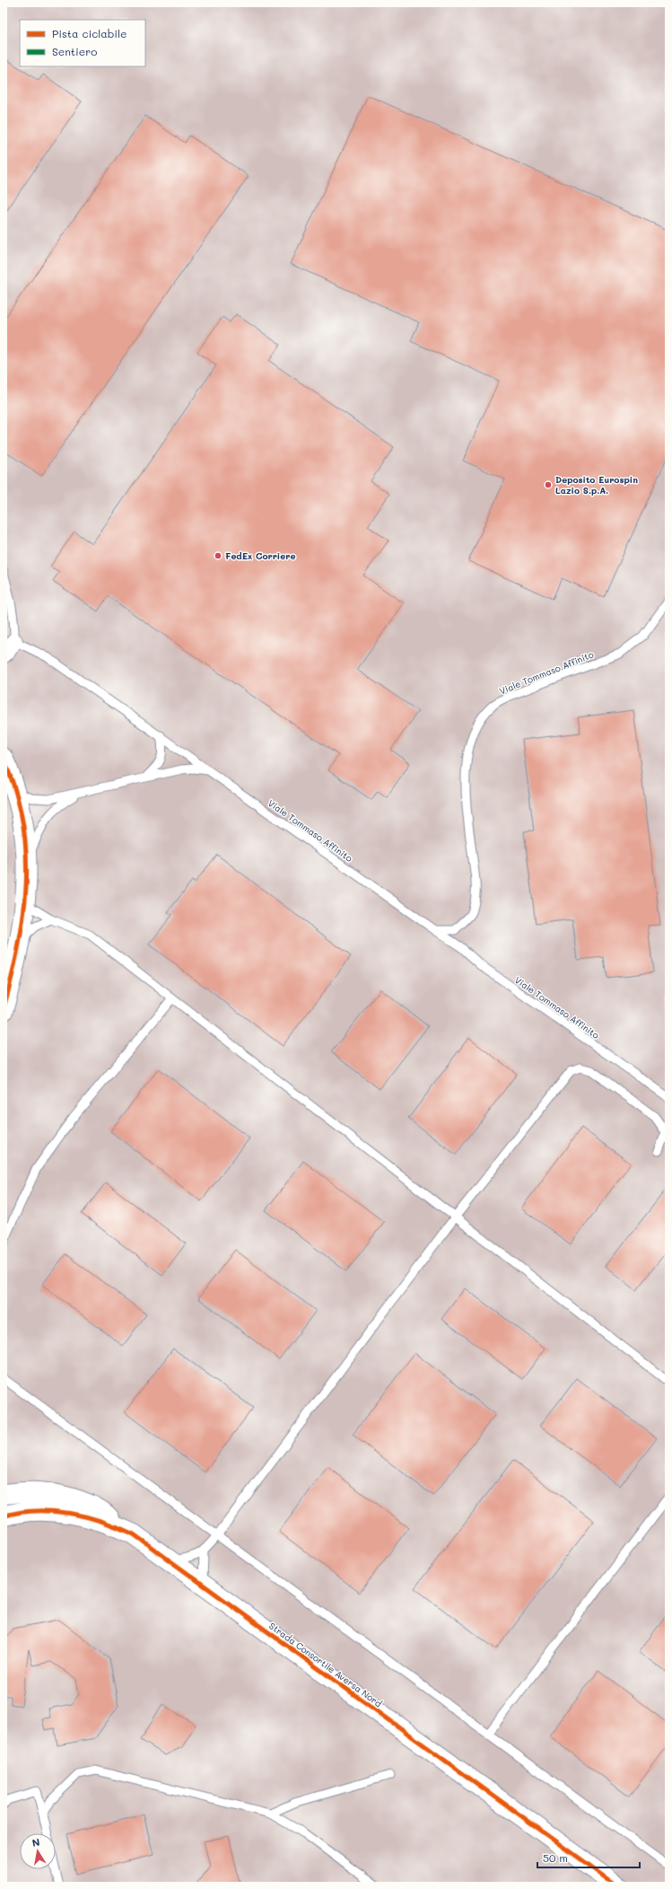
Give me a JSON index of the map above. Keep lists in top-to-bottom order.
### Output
{
  "streets": {
    "street": ["Strada Consortile Aversa Nord"],
    "lane": ["Viale Tommaso Affinito"]
  },
  "places": ["Deposito Eurospin Lazio S.p.A.", "FedEx Corriere"],
  "legend": ["Pista ciclabile", "Sentiero"],
  "scale_bar": "50 m",
  "north": "top"
}
